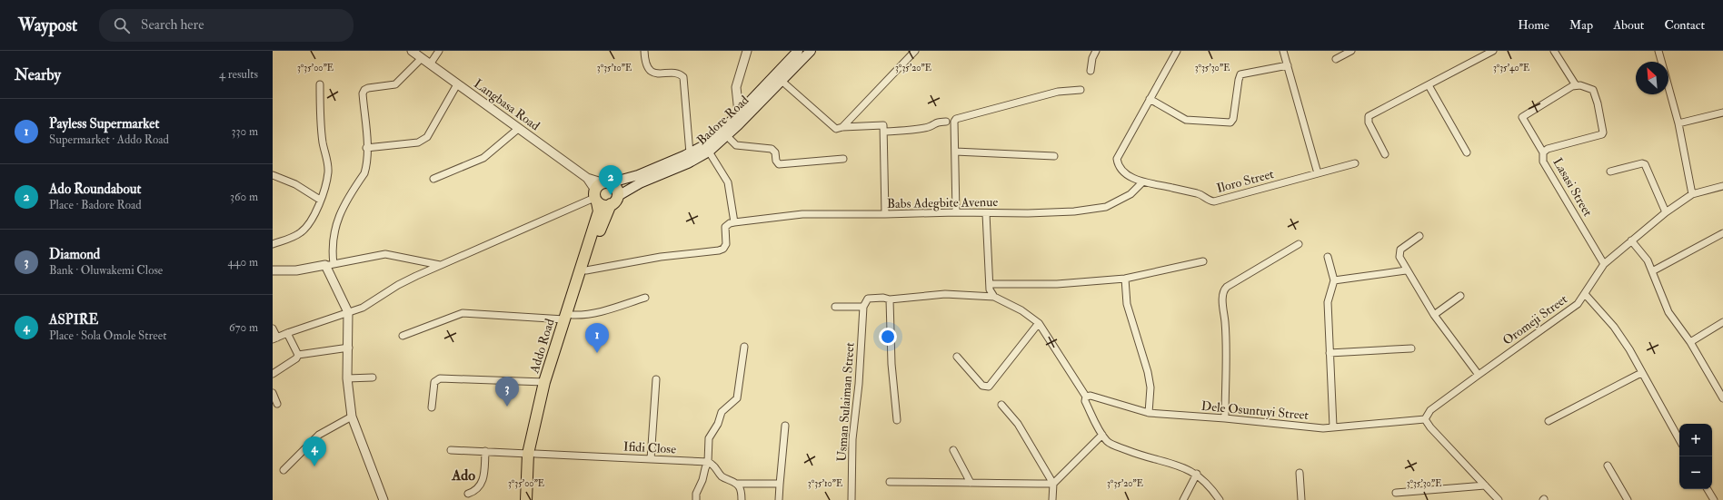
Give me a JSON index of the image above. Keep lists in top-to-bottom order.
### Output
{
  "streets": {
    "main road": ["Badore Road", "Addo Road"],
    "street": [
      "Langbasa Road",
      "Iloro Street",
      "Lasasi Street",
      "Babs Adegbite Avenue",
      "Oromeji Street",
      "Usman Sulaiman Street",
      "Dele Osuntuyi Street",
      "Ifidi Close"
    ]
  },
  "crossings": [
    ["Langbasa Road", "Badore Road"],
    ["Langbasa Road", "Addo Road"],
    ["Badore Road", "Addo Road"],
    ["Iloro Street", "Babs Adegbite Avenue"],
    ["Lasasi Street", "Oromeji Street"],
    ["Oromeji Street", "Dele Osuntuyi Street"],
    ["Addo Road", "Ifidi Close"]
  ],
  "districts": ["Ado"],
  "north": "top left",
  "page": {
    "header": "Waypost",
    "search": "Search here",
    "nav": [
      "Home",
      "Map",
      "About",
      "Contact"
    ],
    "heading": ["Nearby", "4 results"],
    "list": [
      {
        "mark": "1",
        "name": "Payless Supermarket",
        "note": "Supermarket · Addo Road",
        "value": "330 m"
      },
      {
        "mark": "2",
        "name": "Ado Roundabout",
        "note": "Place · Badore Road",
        "value": "360 m"
      },
      {
        "mark": "3",
        "name": "Diamond",
        "note": "Bank · Oluwakemi Close",
        "value": "440 m"
      },
      {
        "mark": "4",
        "name": "ASPIRE",
        "note": "Place · Sola Omole Street",
        "value": "670 m"
      }
    ],
    "pins": [
      "2",
      "1",
      "3",
      "4"
    ],
    "map_buttons": ["+", "−"]
  },
  "coordinates": [
    "3°35'00\"E",
    "3°35'10\"E",
    "3°35'20\"E",
    "3°35'30\"E",
    "3°35'40\"E"
  ]
}
